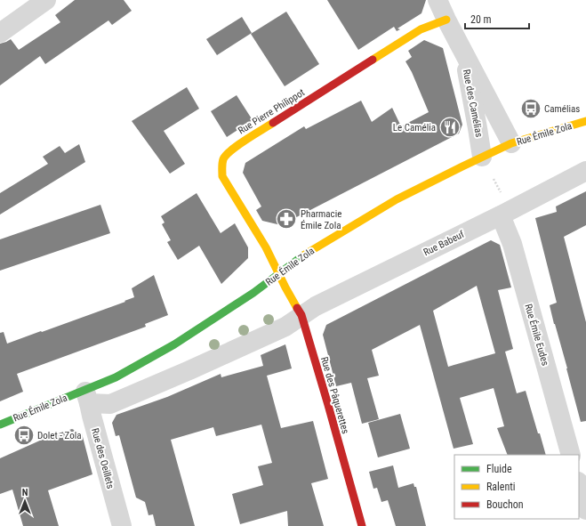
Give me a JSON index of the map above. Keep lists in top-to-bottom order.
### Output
{
  "streets": {
    "main road": ["Rue Pierre Philippot", "Rue Émile Zola", "Rue des Pâquerettes"],
    "street": [
      "Rue des Camélias",
      "Rue Babeuf",
      "Rue Émile Eudes",
      "Rue des Oeillets"
    ]
  },
  "crossings": [
    ["Rue des Camélias", "Rue Pierre Philippot"],
    ["Rue des Camélias", "Rue Émile Zola"],
    ["Rue Pierre Philippot", "Rue Émile Zola"],
    ["Rue Pierre Philippot", "Rue des Pâquerettes"],
    ["Rue Émile Zola", "Rue Babeuf"],
    ["Rue Émile Zola", "Rue des Pâquerettes"],
    ["Rue Émile Zola", "Rue des Oeillets"],
    ["Rue Babeuf", "Rue Émile Eudes"],
    ["Rue Babeuf", "Rue des Pâquerettes"]
  ],
  "places": {
    "bus stop": ["Camélias", "Dolet - Zola"],
    "restaurant": ["Le Camélia"],
    "pharmacy": ["Pharmacie Émile Zola"]
  },
  "legend": ["Fluide", "Ralenti", "Bouchon"],
  "scale_bar": "20 m",
  "north": "top"
}
